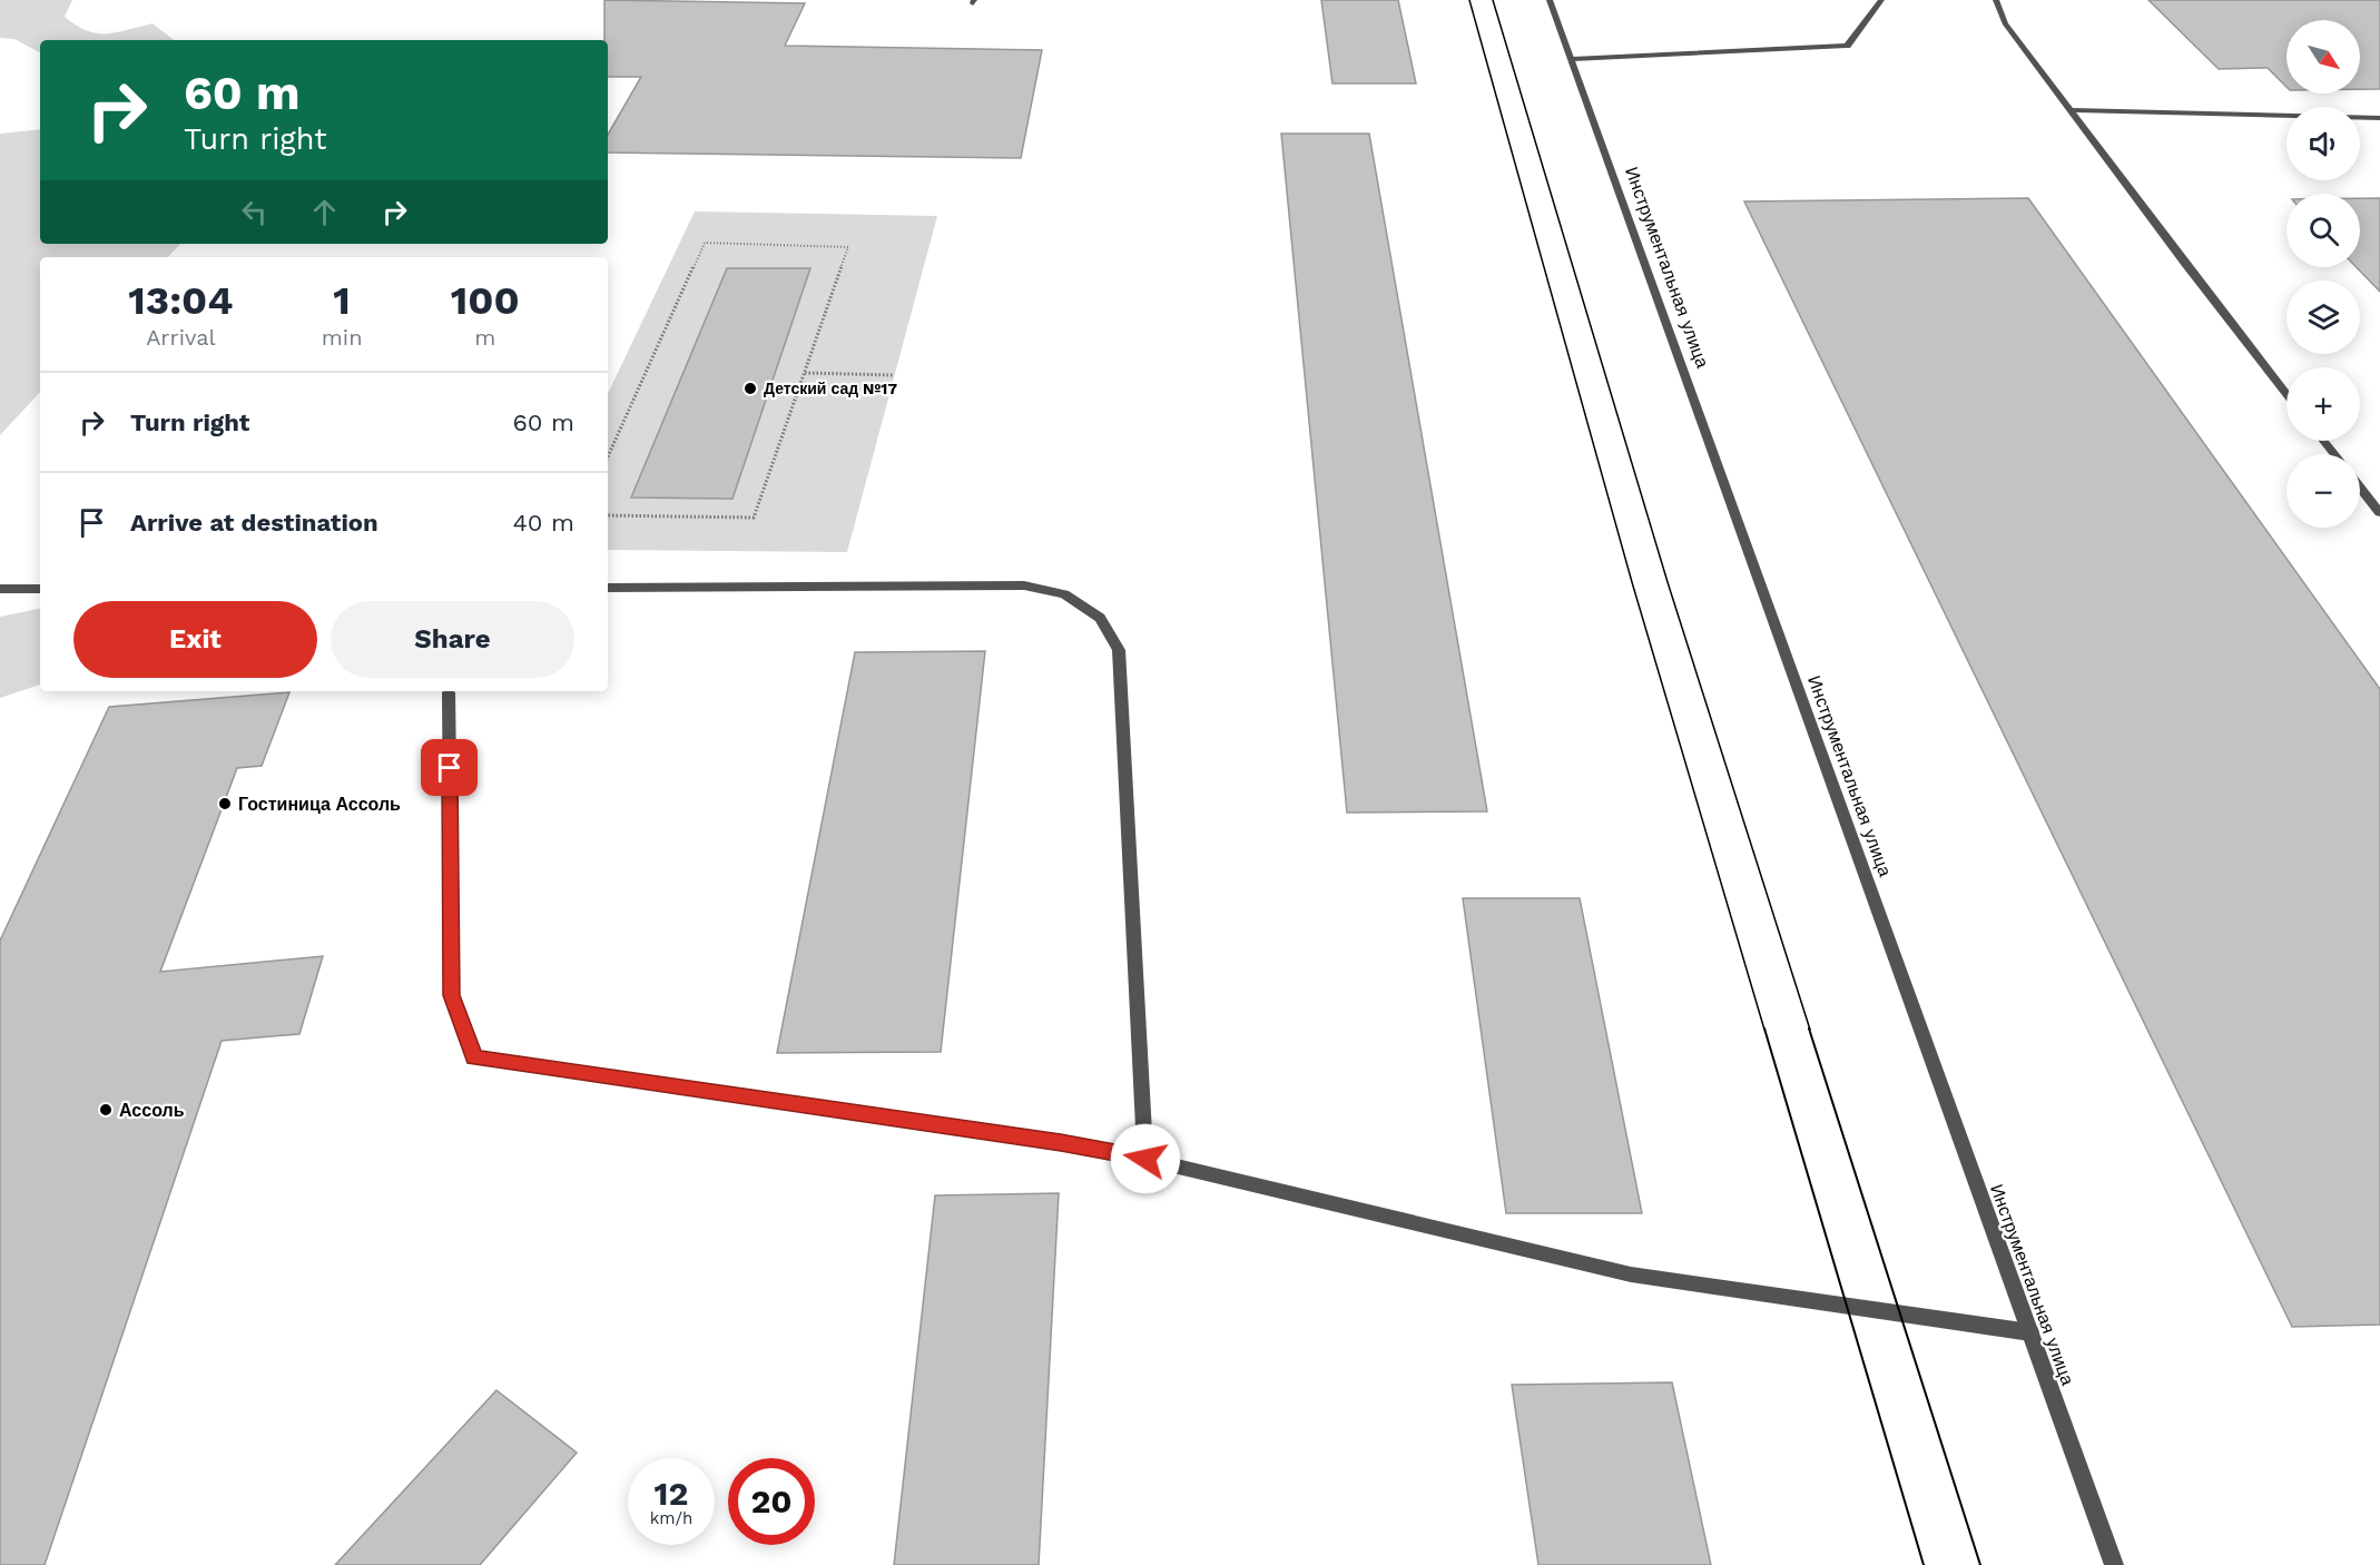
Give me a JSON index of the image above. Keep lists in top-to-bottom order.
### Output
{
  "streets": {
    "street": ["Инструментальная улица"]
  },
  "places": ["Детский сад №17", "Гостиница Ассоль", "Ассоль"],
  "north": "bottom right",
  "page": {
    "map_buttons": ["+", "−"],
    "turn": ["60 m", "Turn right"],
    "eta": [
      "13:04",
      "Arrival",
      "1",
      "min",
      "100",
      "m"
    ],
    "list": [
      {
        "name": "Turn right",
        "value": "60 m"
      },
      {
        "name": "Arrive at destination",
        "value": "40 m"
      }
    ],
    "buttons": ["Exit", "Share"],
    "speed": "12 km/h",
    "limit": "20"
  }
}
